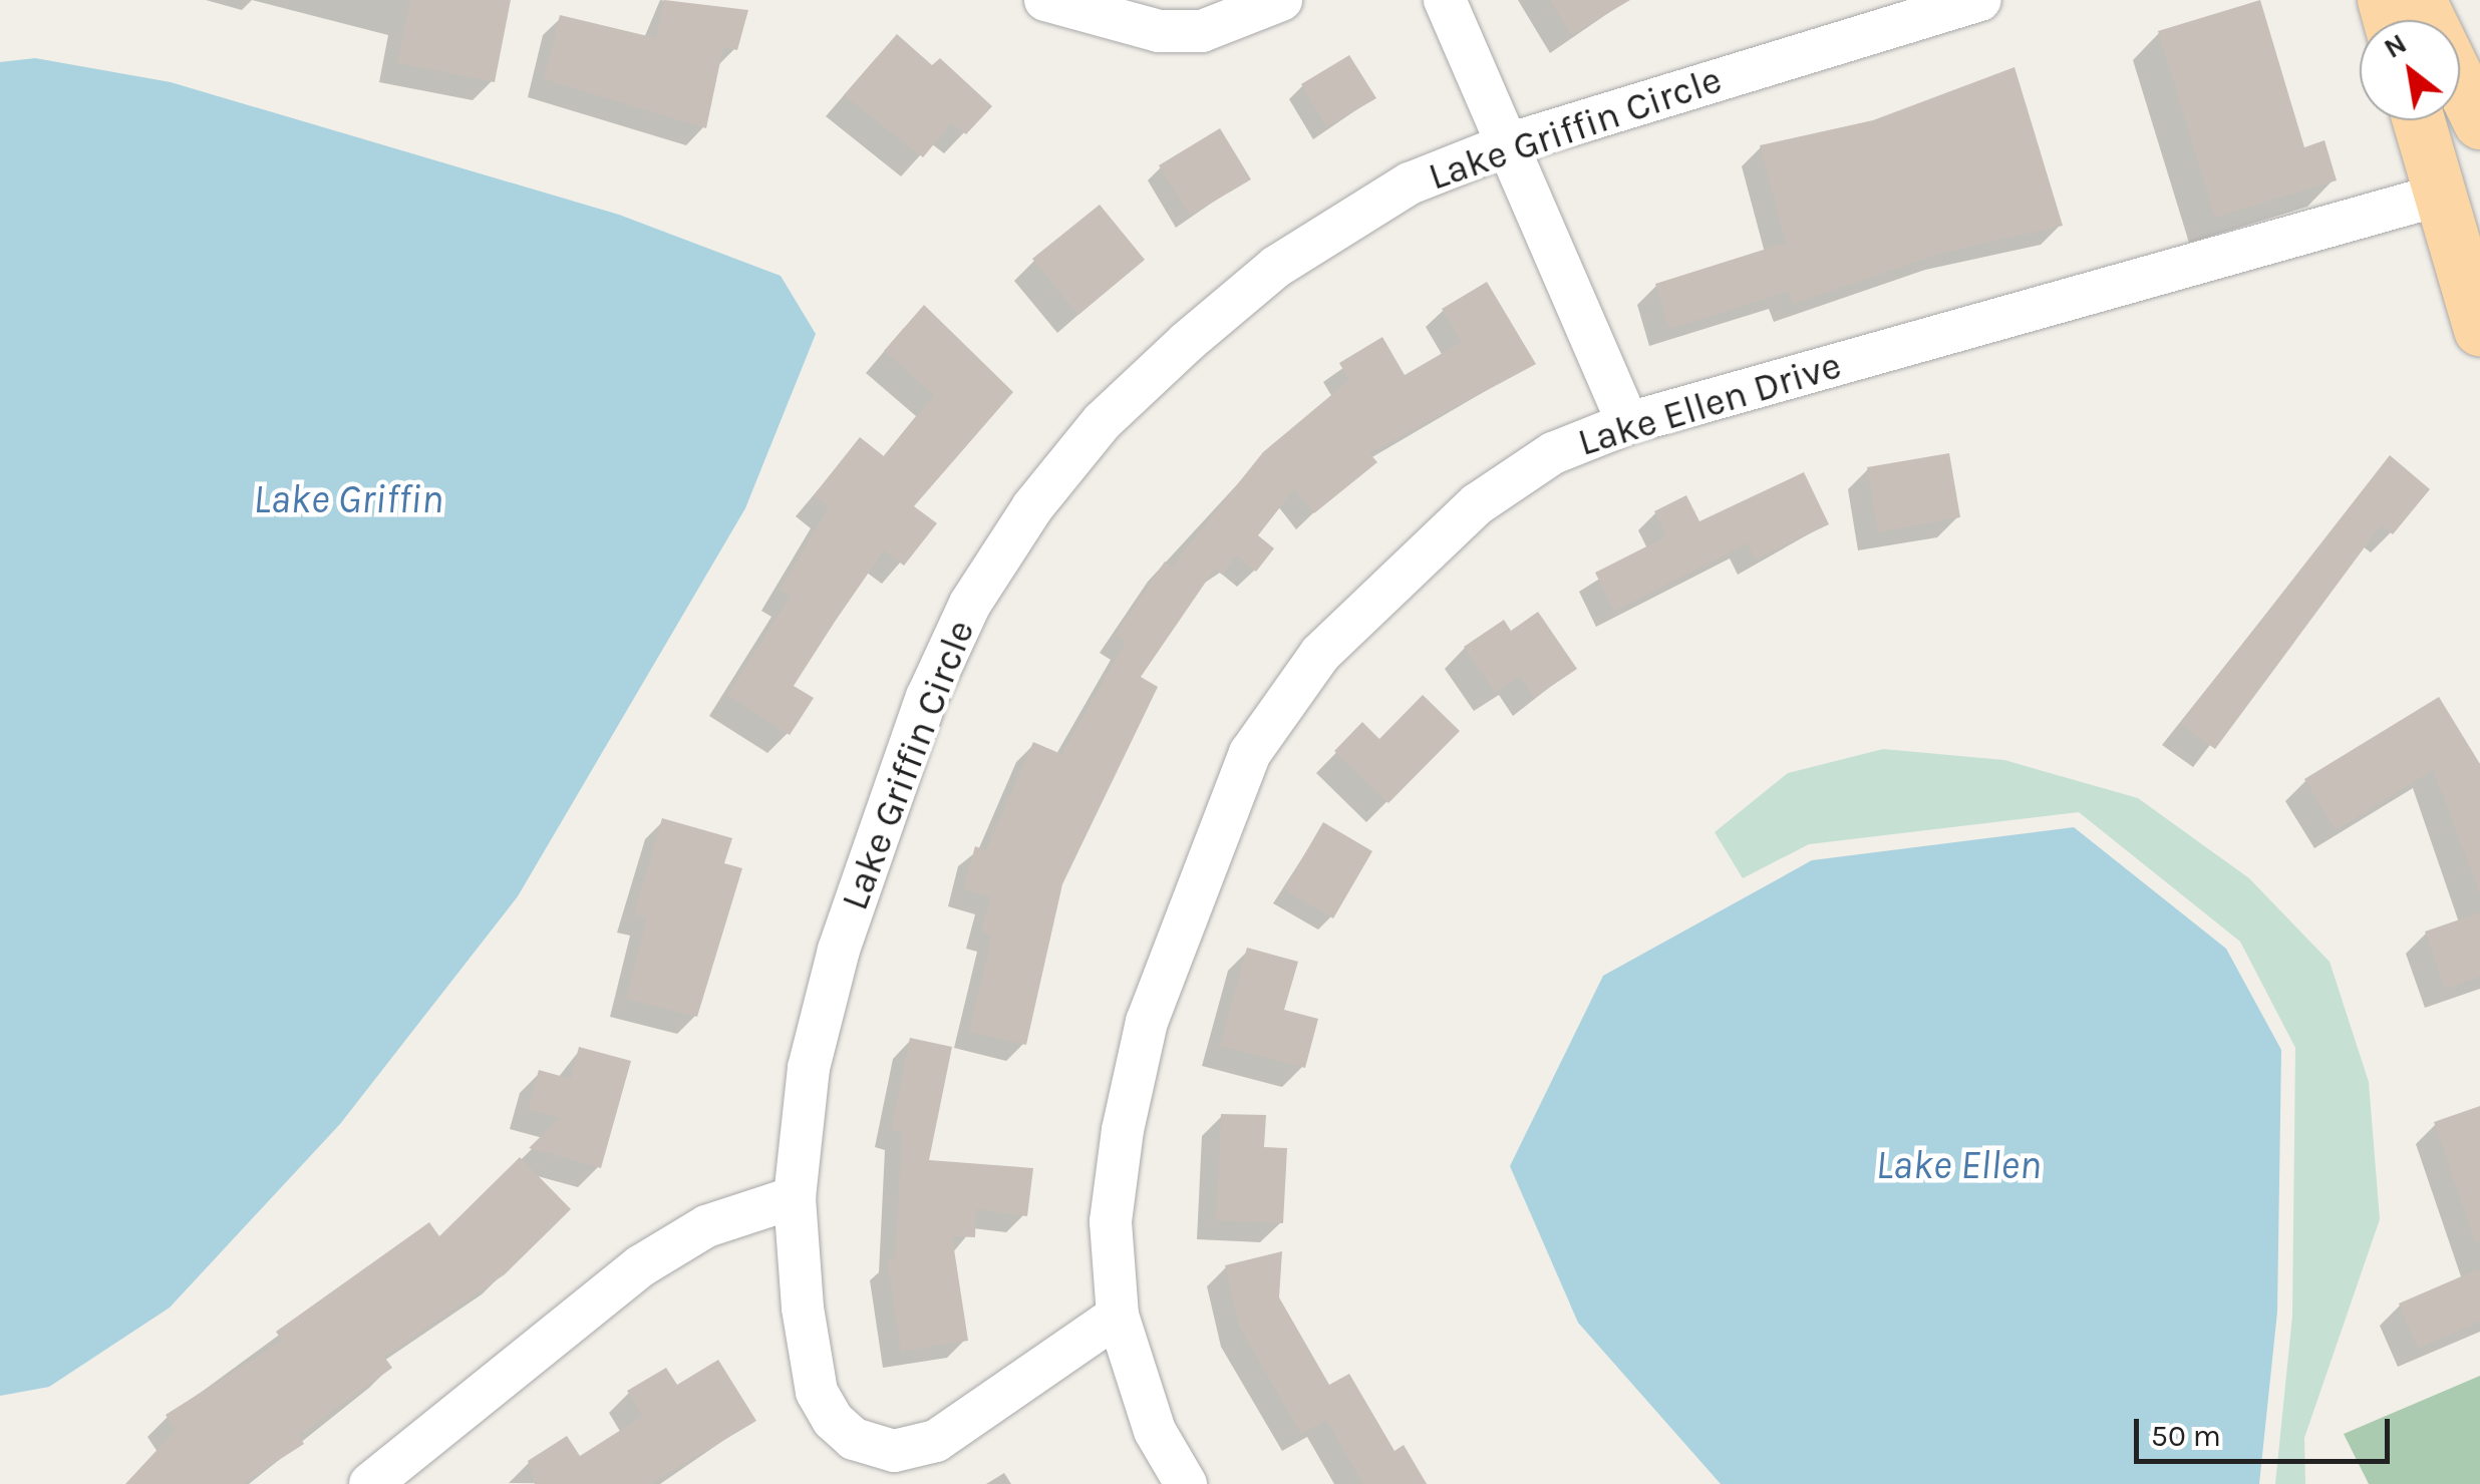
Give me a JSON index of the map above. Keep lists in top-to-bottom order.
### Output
{
  "streets": {
    "street": ["Lake Griffin Circle", "Lake Ellen Drive"]
  },
  "crossings": [
    ["Lake Griffin Circle", "Lake Ellen Drive"]
  ],
  "water": ["Lake Griffin", "Lake Ellen"],
  "scale_bar": "50 m",
  "north": "top left"
}
